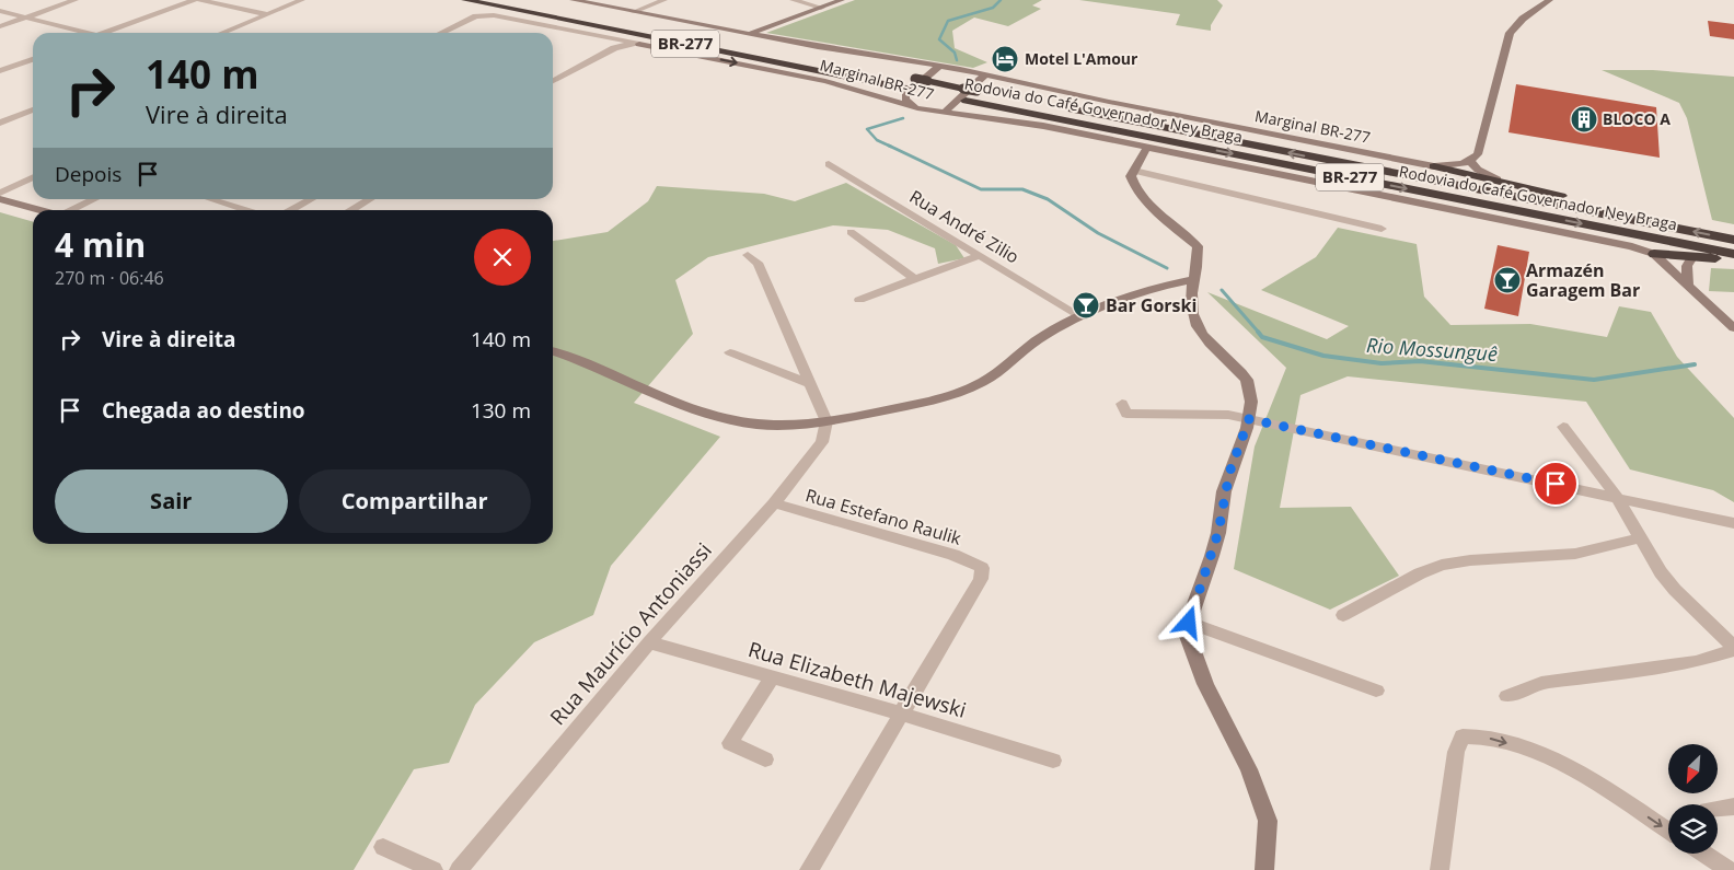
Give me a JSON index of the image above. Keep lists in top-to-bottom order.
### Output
{
  "streets": {
    "highway": ["BR-277", "Rodovia do Café Governador Ney Braga"],
    "street": [
      "Marginal BR-277",
      "Rua André Zilio",
      "Rua Estefano Raulik",
      "Rua Maurício Antoniassi",
      "Rua Elizabeth Majewski"
    ]
  },
  "crossings": [
    ["Rua Estefano Raulik", "Rua Maurício Antoniassi"],
    ["Rua Estefano Raulik", "Rua Elizabeth Majewski"],
    ["Rua Maurício Antoniassi", "Rua Elizabeth Majewski"]
  ],
  "water": ["Rio Mossunguê"],
  "places": {
    "hotel": ["Motel L'Amour"],
    "building": ["BLOCO A"],
    "bar": ["Armazén Garagem Bar", "Bar Gorski"]
  },
  "north": "bottom left",
  "page": {
    "turn": ["140 m", "Vire à direita"],
    "then": "Depois",
    "heading": ["4 min", "270 m · 06:46"],
    "list": [
      {
        "name": "Vire à direita",
        "value": "140 m"
      },
      {
        "name": "Chegada ao destino",
        "value": "130 m"
      }
    ],
    "buttons": ["Sair", "Compartilhar"]
  }
}
